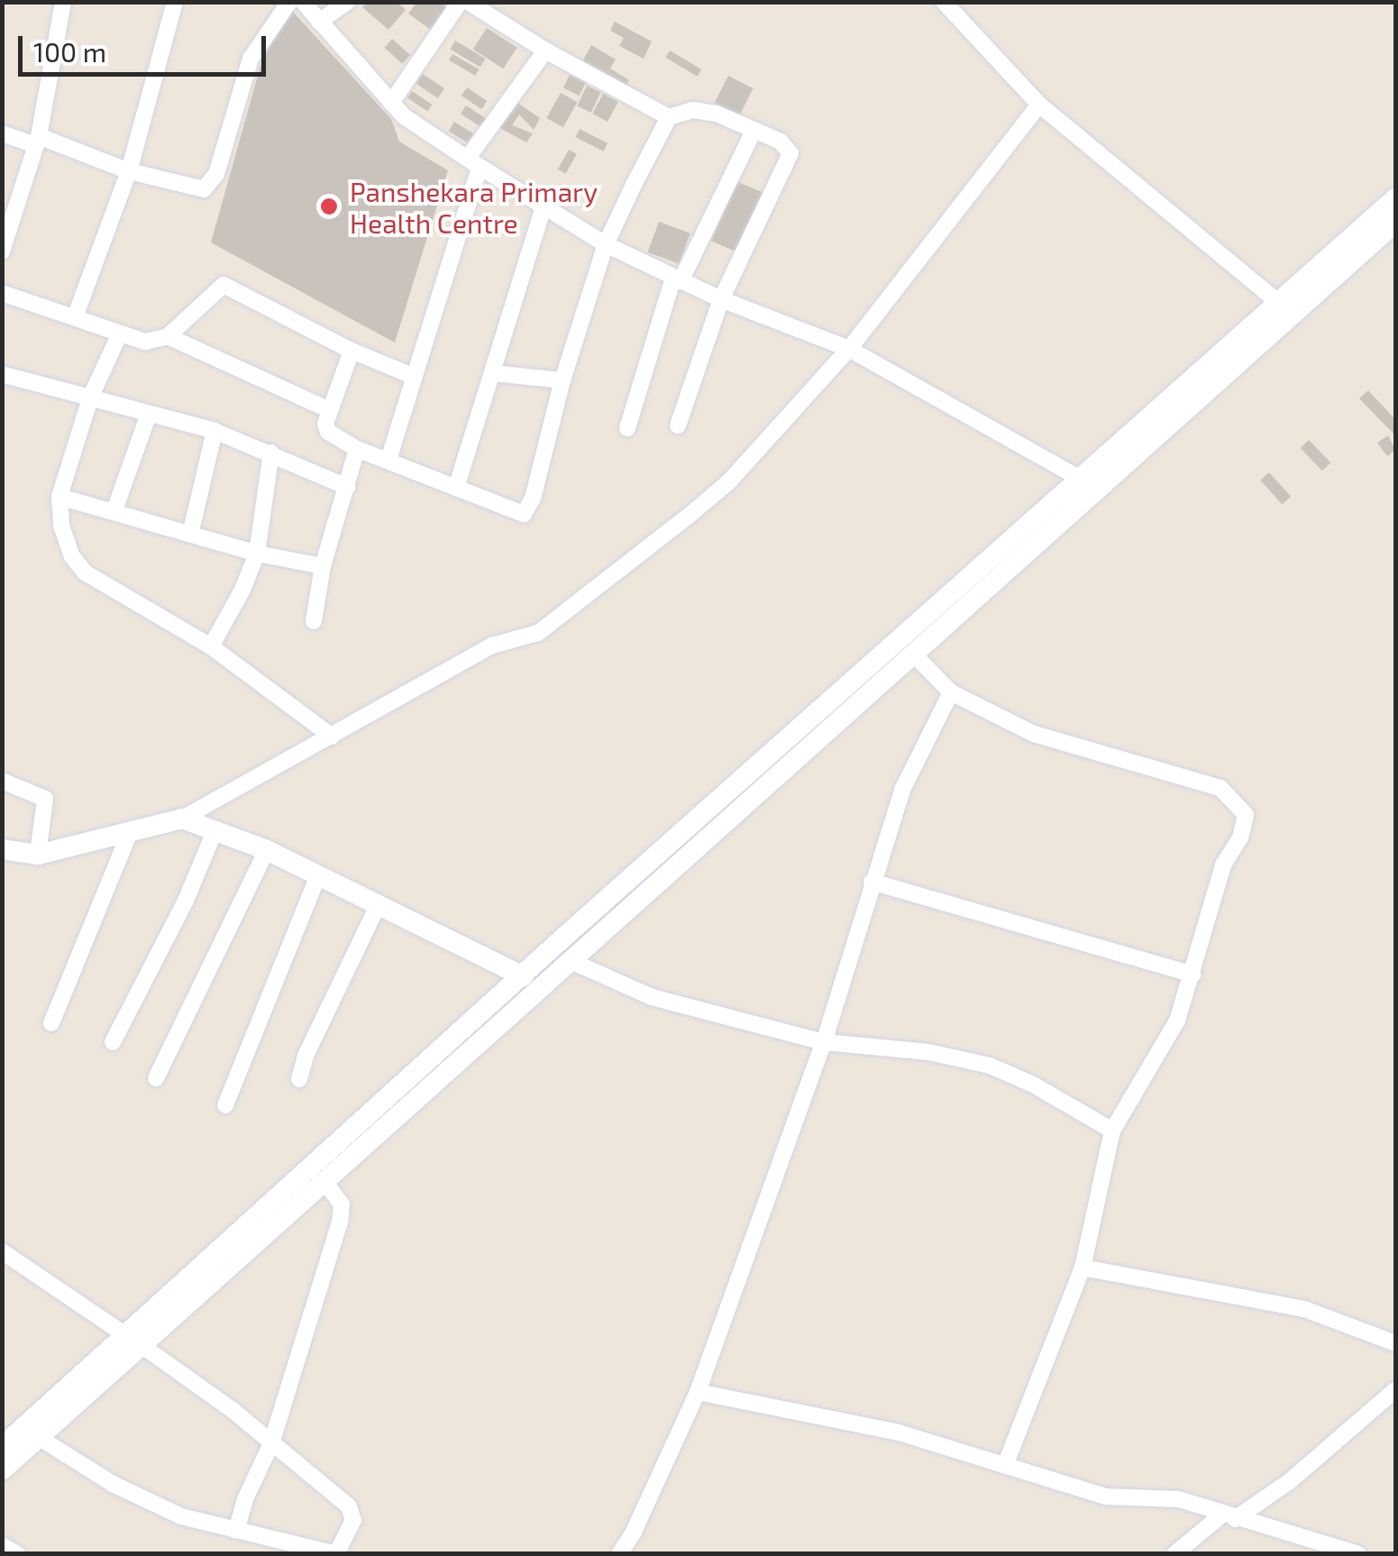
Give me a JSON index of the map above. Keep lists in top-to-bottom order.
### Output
{
  "places": ["Panshekara Primary Health Centre"],
  "scale_bar": "100 m"
}
